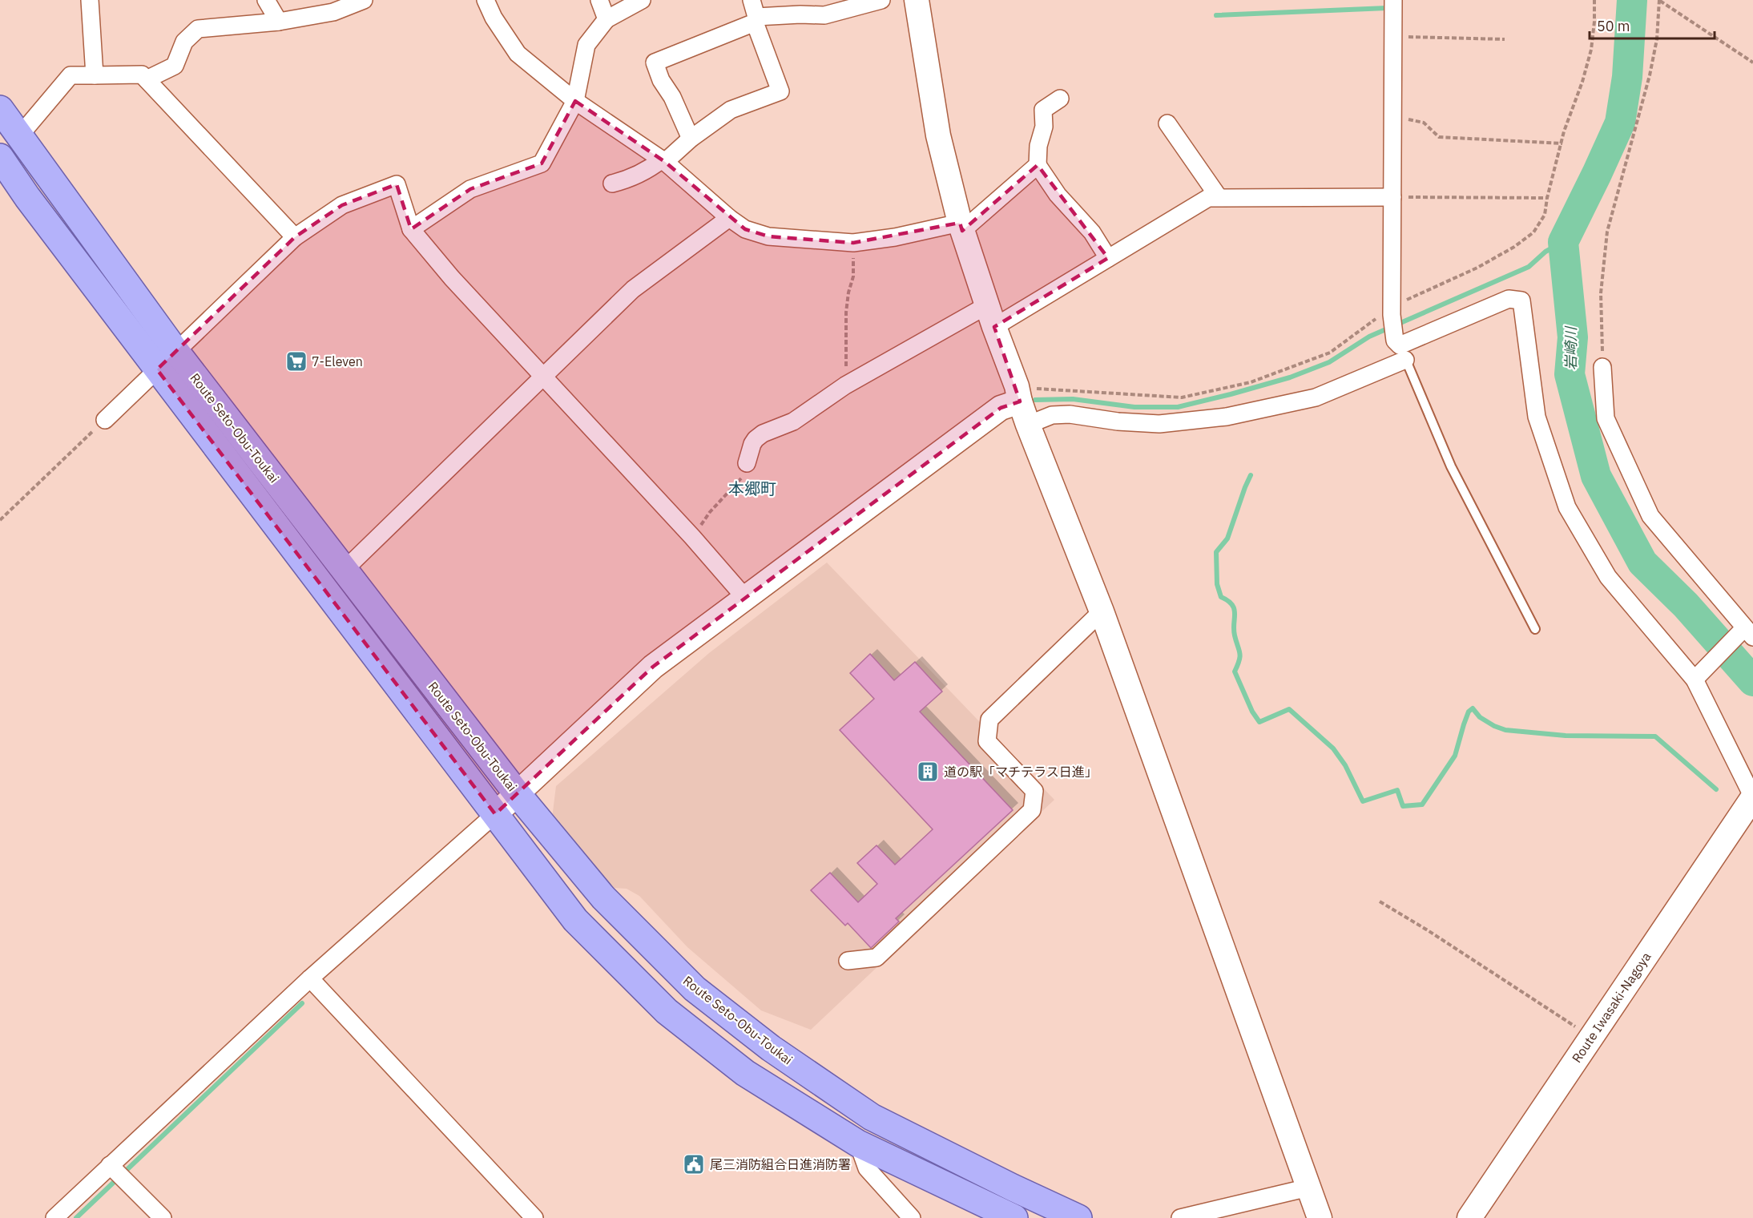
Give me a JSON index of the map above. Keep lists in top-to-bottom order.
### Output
{
  "streets": {
    "main road": ["Route Seto-Obu-Toukai"],
    "street": ["Route Iwasaki-Nagoya"]
  },
  "districts": ["本郷町"],
  "water": ["岩崎川"],
  "places": {
    "supermarket": ["7-Eleven"],
    "building": ["道の駅「マチテラス日進」"],
    "public building": ["尾三消防組合日進消防署"]
  },
  "scale_bar": "50 m"
}
